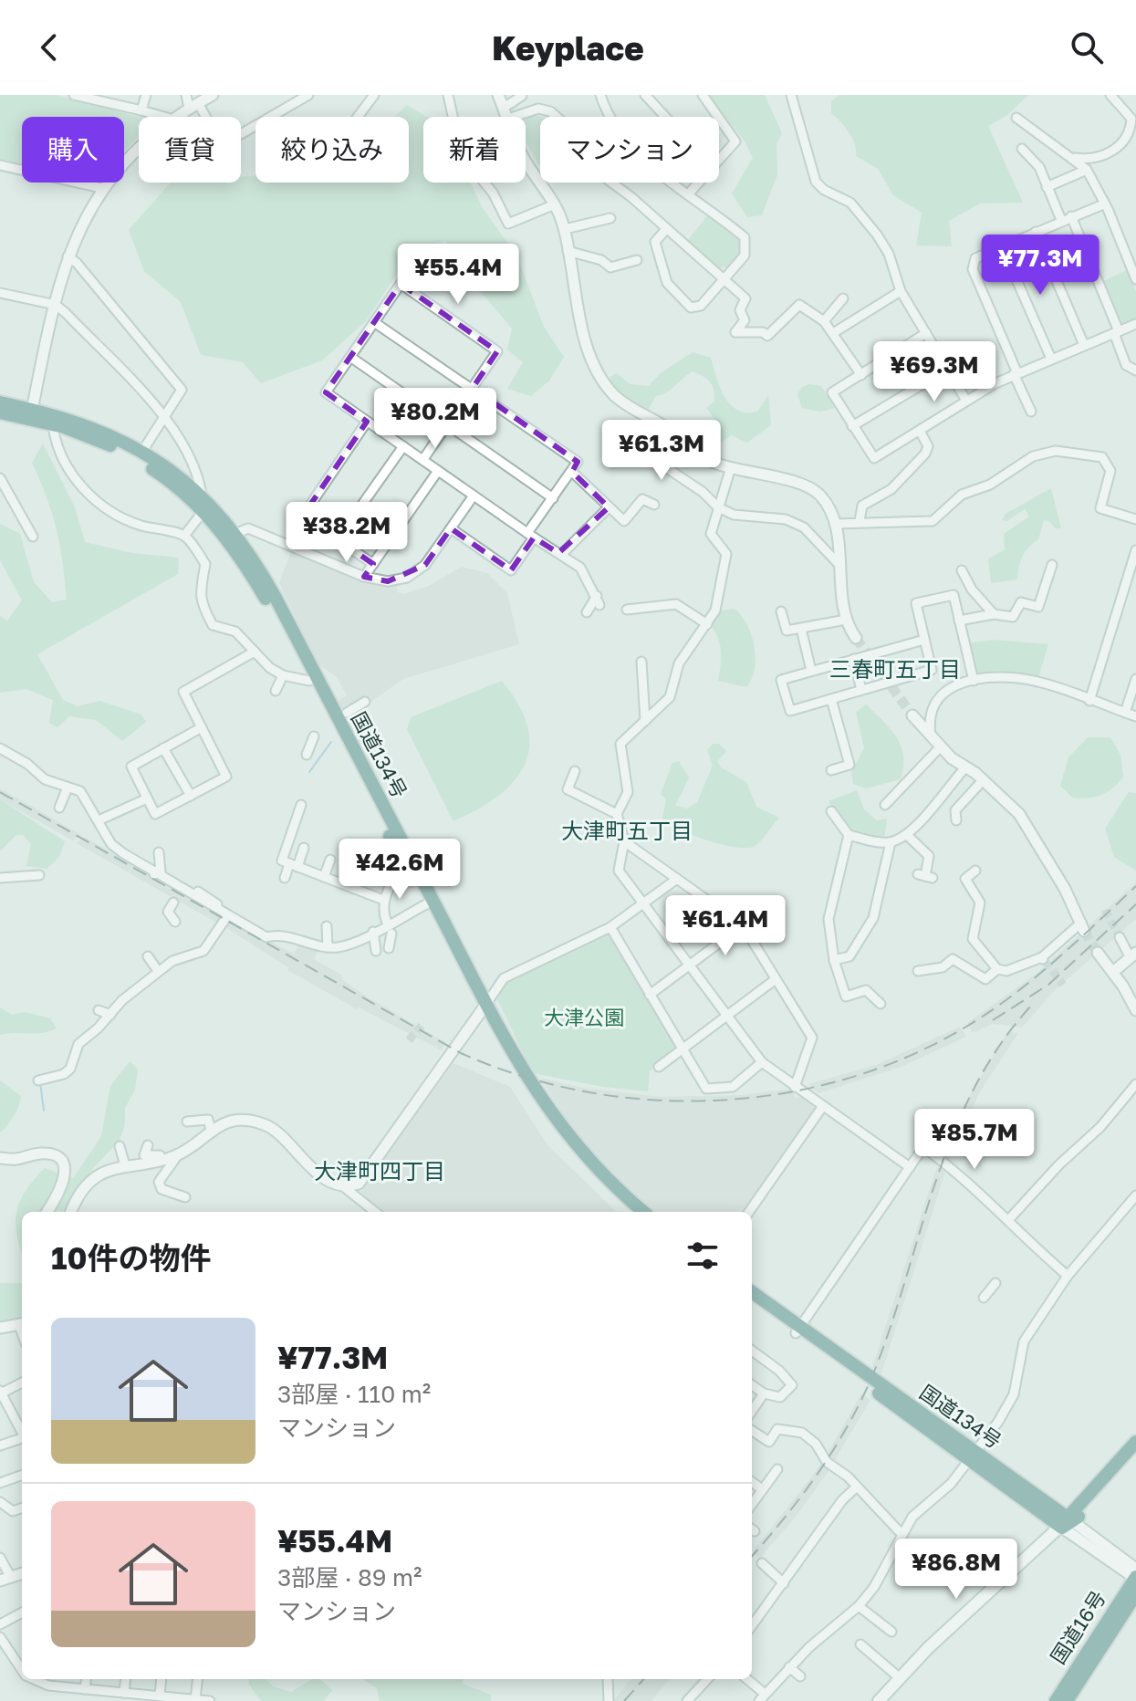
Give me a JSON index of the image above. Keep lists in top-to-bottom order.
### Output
{
  "streets": {
    "highway": ["国道134号", "国道16号"]
  },
  "districts": ["三春町五丁目", "大津町五丁目", "大津町四丁目"],
  "parks": ["大津公園"],
  "page": {
    "header": "Keyplace",
    "chip": [
      "購入",
      "賃貸",
      "絞り込み",
      "新着",
      "マンション"
    ],
    "price": [
      "¥77.3M",
      "¥55.4M",
      "¥69.3M",
      "¥80.2M",
      "¥61.3M",
      "¥38.2M",
      "¥42.6M",
      "¥61.4M",
      "¥85.7M",
      "¥86.8M"
    ],
    "heading": "10件の物件",
    "list": [
      {
        "name": "¥77.3M",
        "note": "3部屋 · 110 m² · マンション"
      },
      {
        "name": "¥55.4M",
        "note": "3部屋 · 89 m² · マンション"
      }
    ]
  }
}
